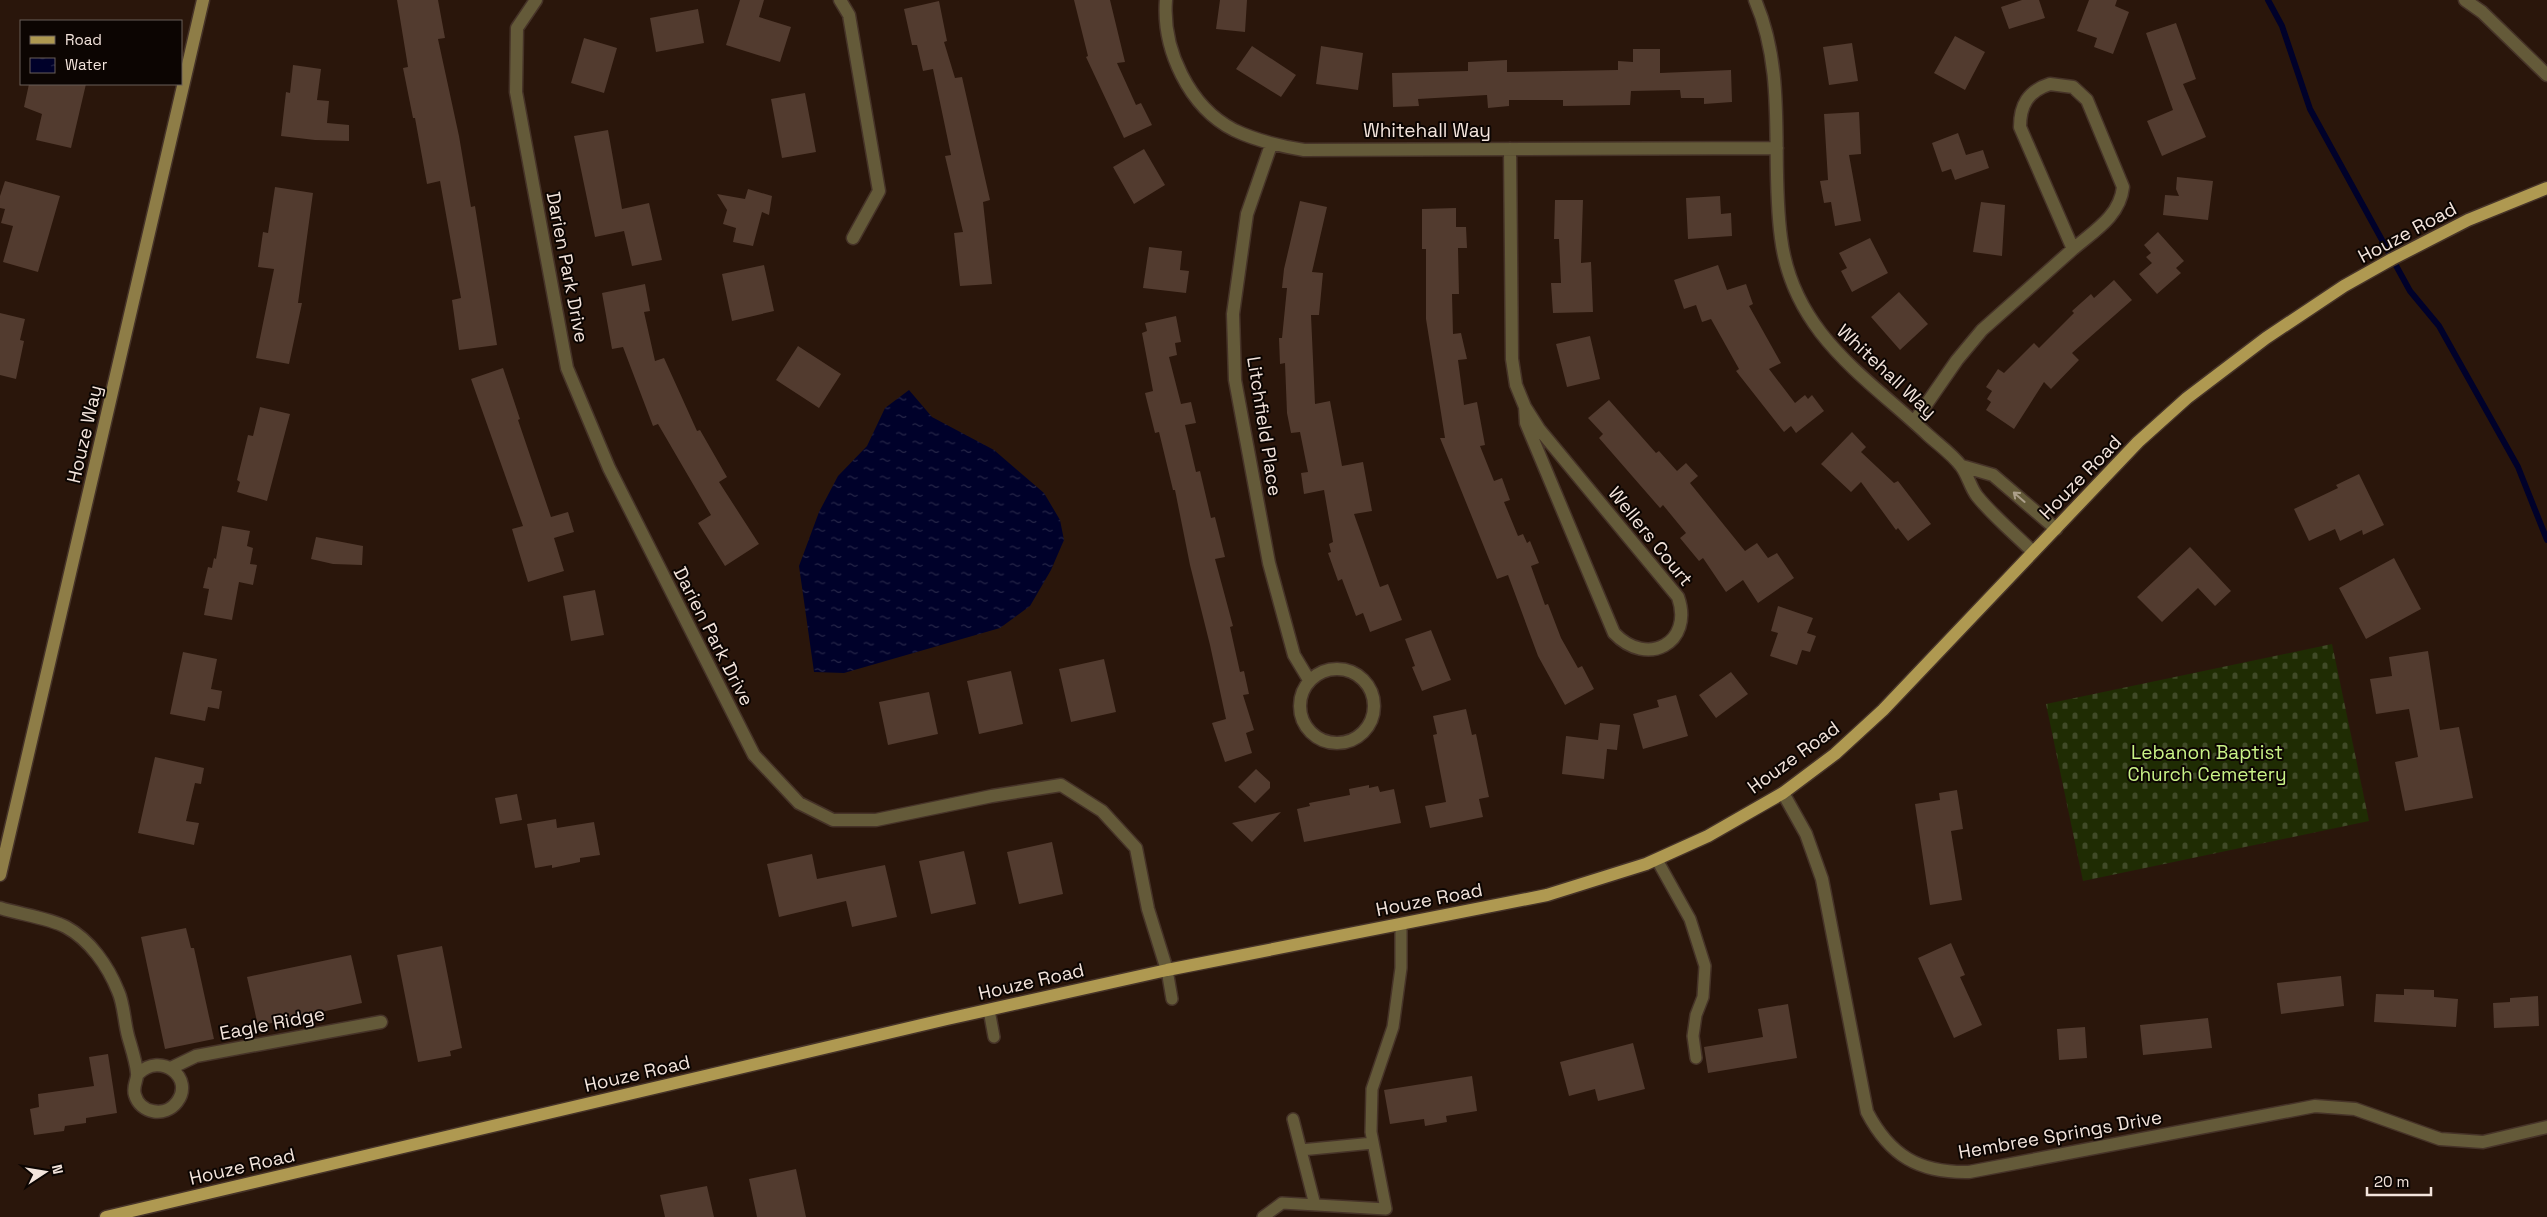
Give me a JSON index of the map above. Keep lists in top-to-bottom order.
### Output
{
  "streets": {
    "main road": ["Houze Road"],
    "street": [
      "Whitehall Way",
      "Darien Park Drive",
      "Litchfield Place",
      "Houze Way",
      "Wellers Court",
      "Eagle Ridge",
      "Hembree Springs Drive"
    ]
  },
  "crossings": [
    ["Whitehall Way", "Litchfield Place"],
    ["Whitehall Way", "Wellers Court"],
    ["Houze Road", "Darien Park Drive"],
    ["Houze Road", "Hembree Springs Drive"]
  ],
  "parks": ["Lebanon Baptist Church Cemetery"],
  "legend": ["Road", "Water"],
  "scale_bar": "20 m",
  "north": "right"
}
